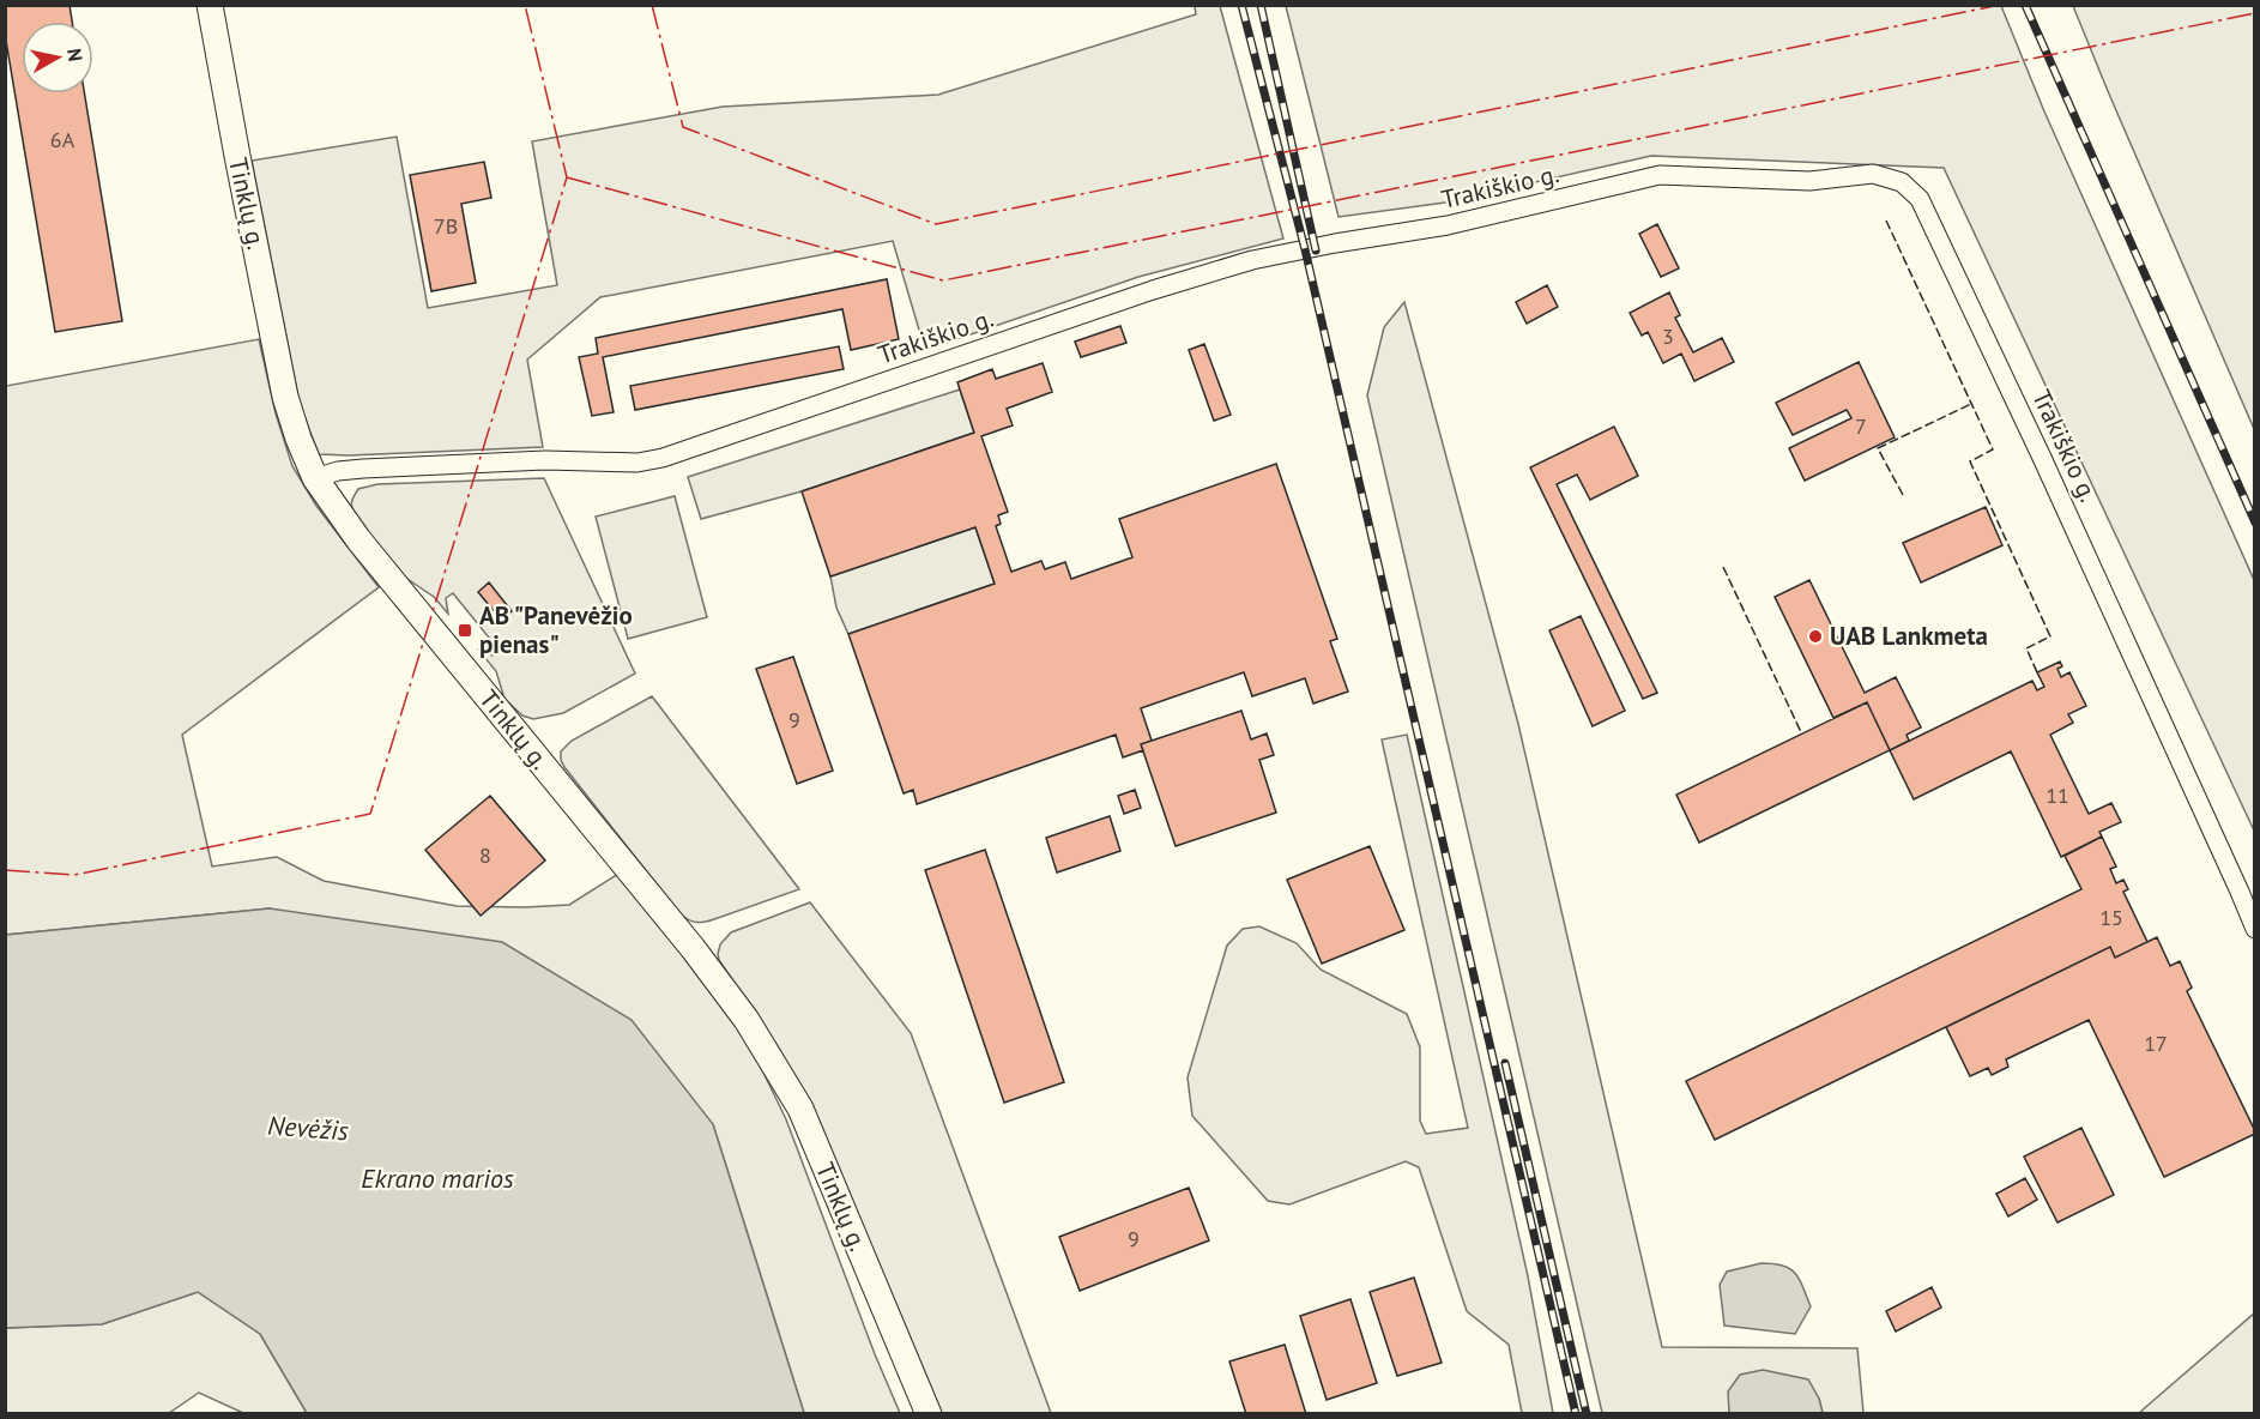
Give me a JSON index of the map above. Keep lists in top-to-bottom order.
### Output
{
  "streets": {
    "main road": ["Tinklų g."],
    "street": ["Trakiškio g."]
  },
  "crossings": [
    ["Trakiškio g.", "Tinklų g."]
  ],
  "water": ["Nevėžis", "Ekrano marios"],
  "places": {
    "transit": ["AB \"Panevėžio pienas\""],
    "other": ["UAB Lankmeta"]
  },
  "house_numbers": [
    "6A",
    "7B",
    "3",
    "7",
    "9",
    "11",
    "8",
    "15",
    "17",
    "9"
  ],
  "north": "right"
}
